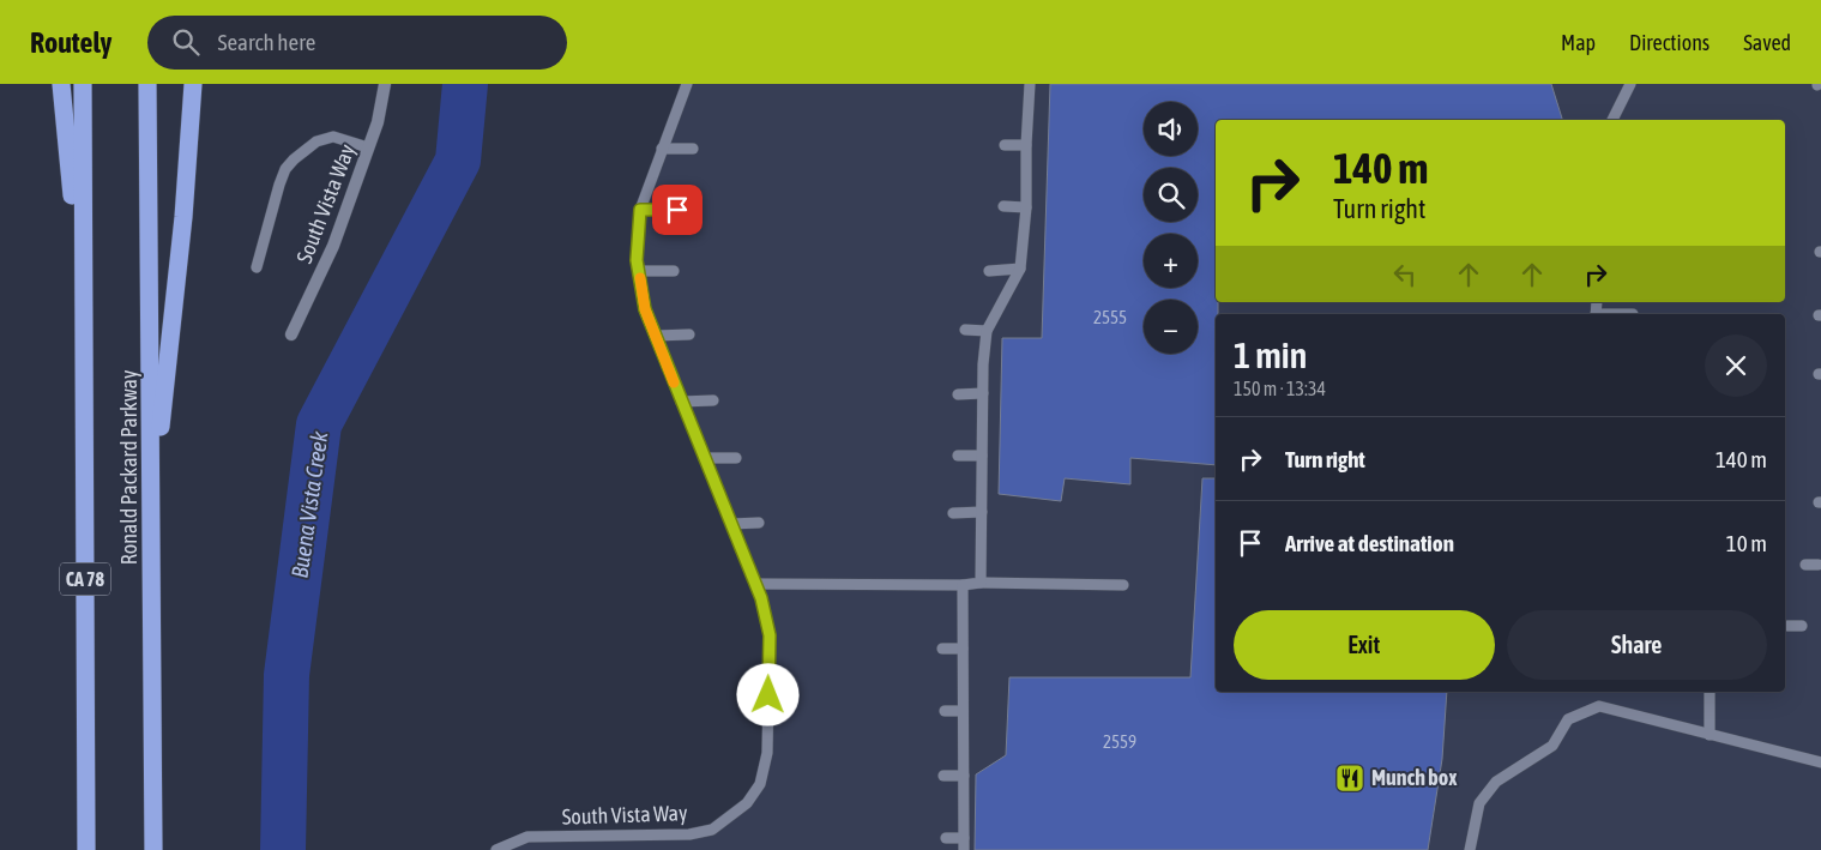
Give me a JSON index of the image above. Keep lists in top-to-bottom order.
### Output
{
  "streets": {
    "highway": ["Ronald Packard Parkway", "CA 78"],
    "street": ["South Vista Way"]
  },
  "water": ["Buena Vista Creek"],
  "places": {
    "restaurant": ["Munch box"]
  },
  "house_numbers": ["2555", "2559"],
  "page": {
    "header": "Routely",
    "search": "Search here",
    "nav": ["Map", "Directions", "Saved"],
    "map_buttons": ["+", "−"],
    "turn": ["140 m", "Turn right"],
    "heading": ["1 min", "150 m · 13:34"],
    "list": [
      {
        "name": "Turn right",
        "value": "140 m"
      },
      {
        "name": "Arrive at destination",
        "value": "10 m"
      }
    ],
    "buttons": ["Exit", "Share"]
  }
}
